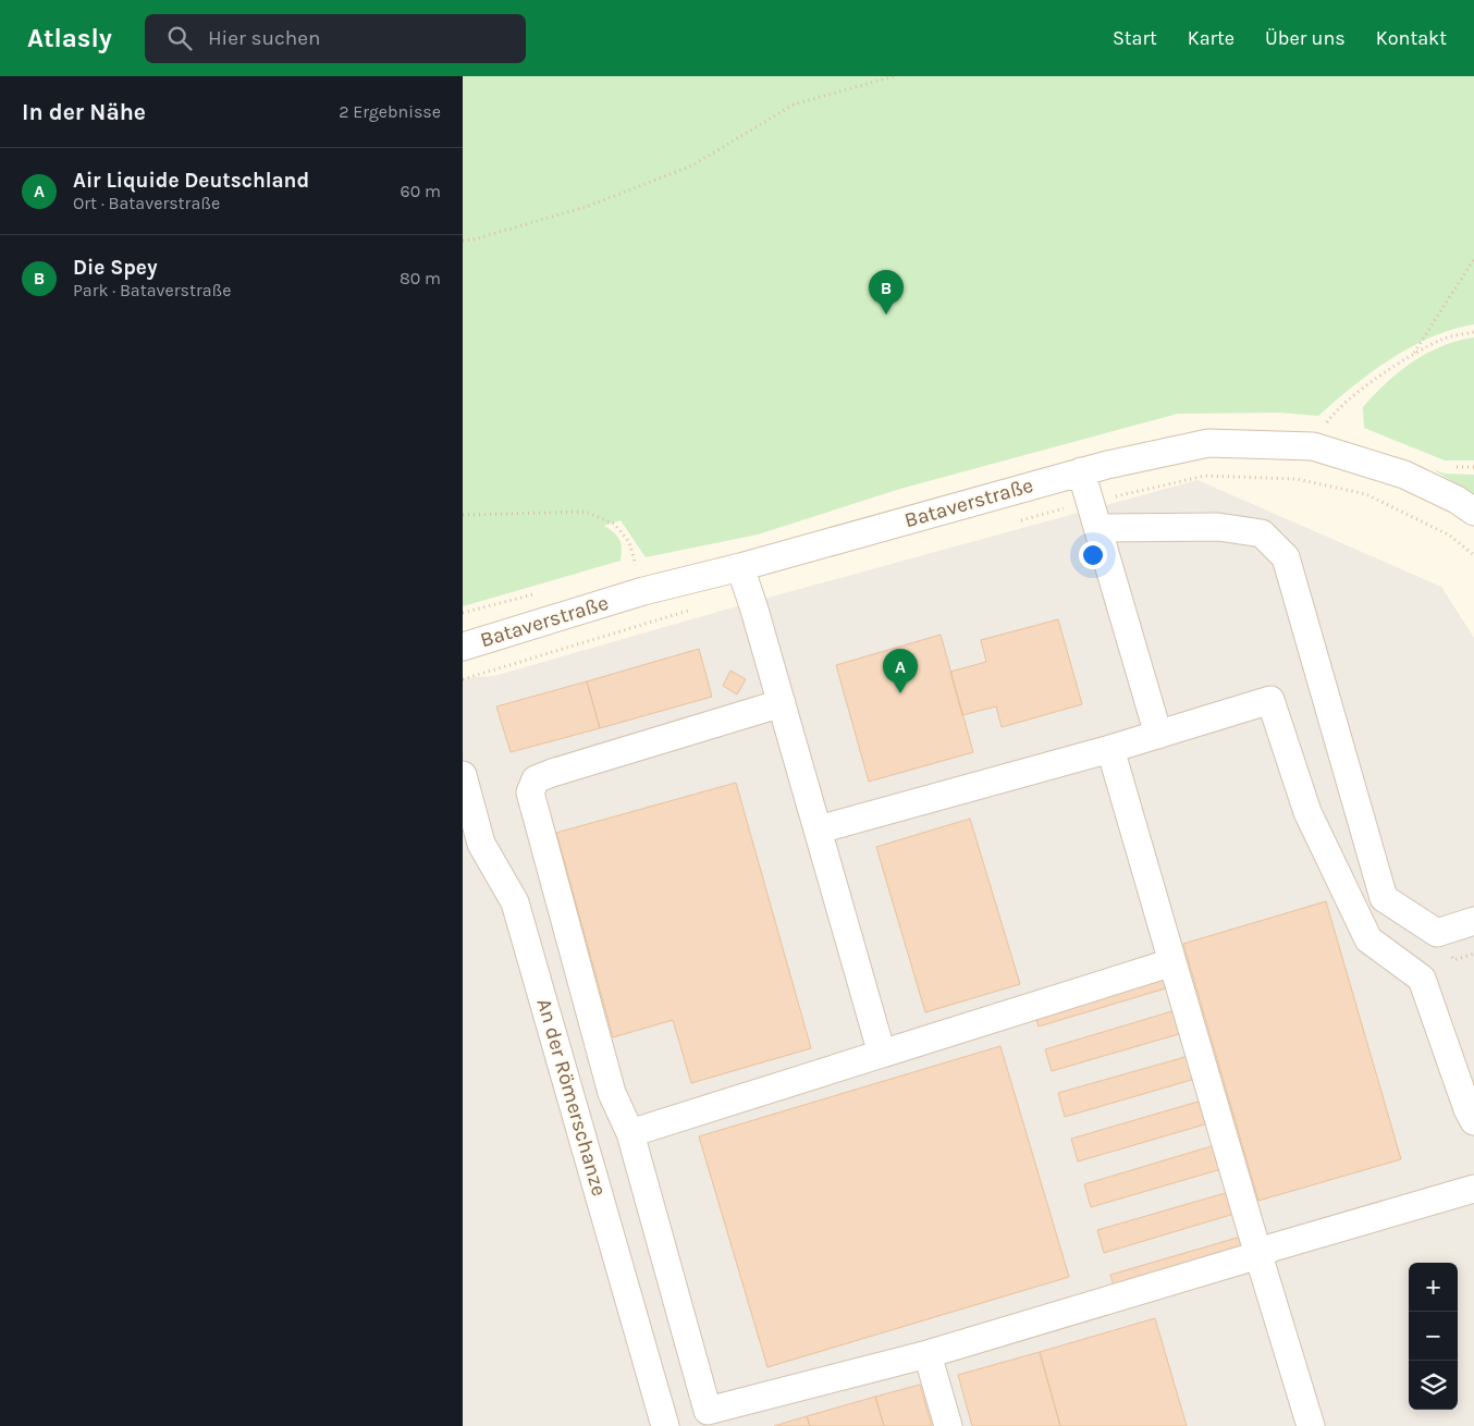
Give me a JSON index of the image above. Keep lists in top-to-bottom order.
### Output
{
  "streets": {
    "street": ["Bataverstraße", "An der Römerschanze"]
  },
  "page": {
    "header": "Atlasly",
    "search": "Hier suchen",
    "nav": [
      "Start",
      "Karte",
      "Über uns",
      "Kontakt"
    ],
    "heading": ["In der Nähe", "2 Ergebnisse"],
    "list": [
      {
        "mark": "A",
        "name": "Air Liquide Deutschland",
        "note": "Ort · Bataverstraße",
        "value": "60 m"
      },
      {
        "mark": "B",
        "name": "Die Spey",
        "note": "Park · Bataverstraße",
        "value": "80 m"
      }
    ],
    "pins": ["B", "A"],
    "map_buttons": ["+", "−"]
  }
}
